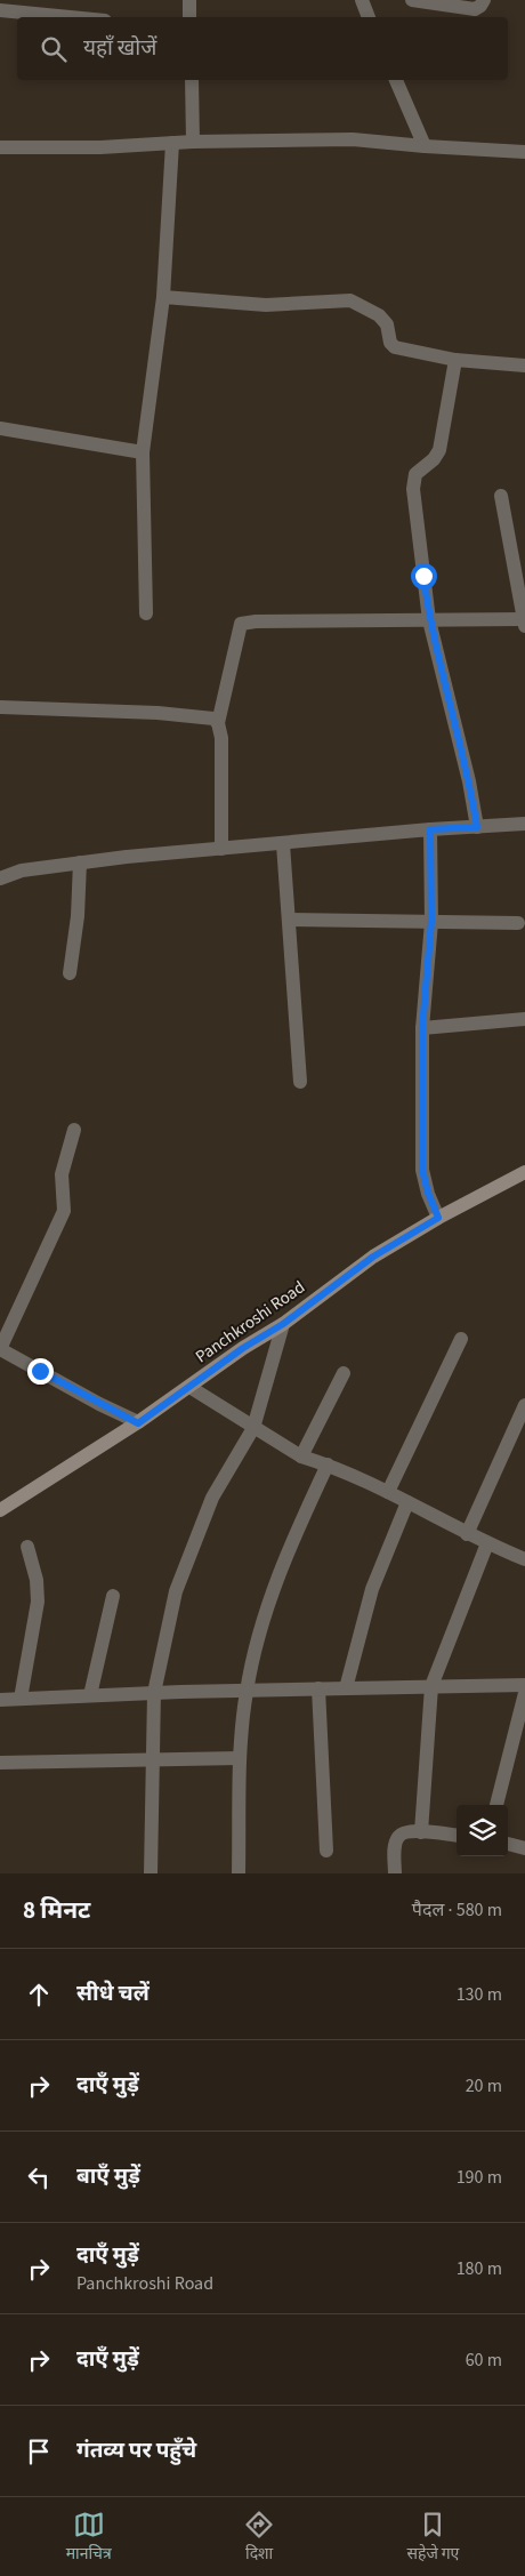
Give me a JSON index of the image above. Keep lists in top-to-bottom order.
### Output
{
  "streets": {
    "street": ["Panchkroshi Road"]
  },
  "page": {
    "search": "यहाँ खोजें",
    "heading": ["8 मिनट", "पैदल · 580 m"],
    "list": [
      ["सीधे चलें", "130 m"],
      ["दाएँ मुड़ें", "20 m"],
      ["बाएँ मुड़ें", "190 m"],
      ["दाएँ मुड़ें", "Panchkroshi Road", "180 m"],
      ["दाएँ मुड़ें", "60 m"],
      "गंतव्य पर पहुँचे"
    ],
    "nav": ["मानचित्र", "दिशा", "सहेजे गए"]
  }
}
